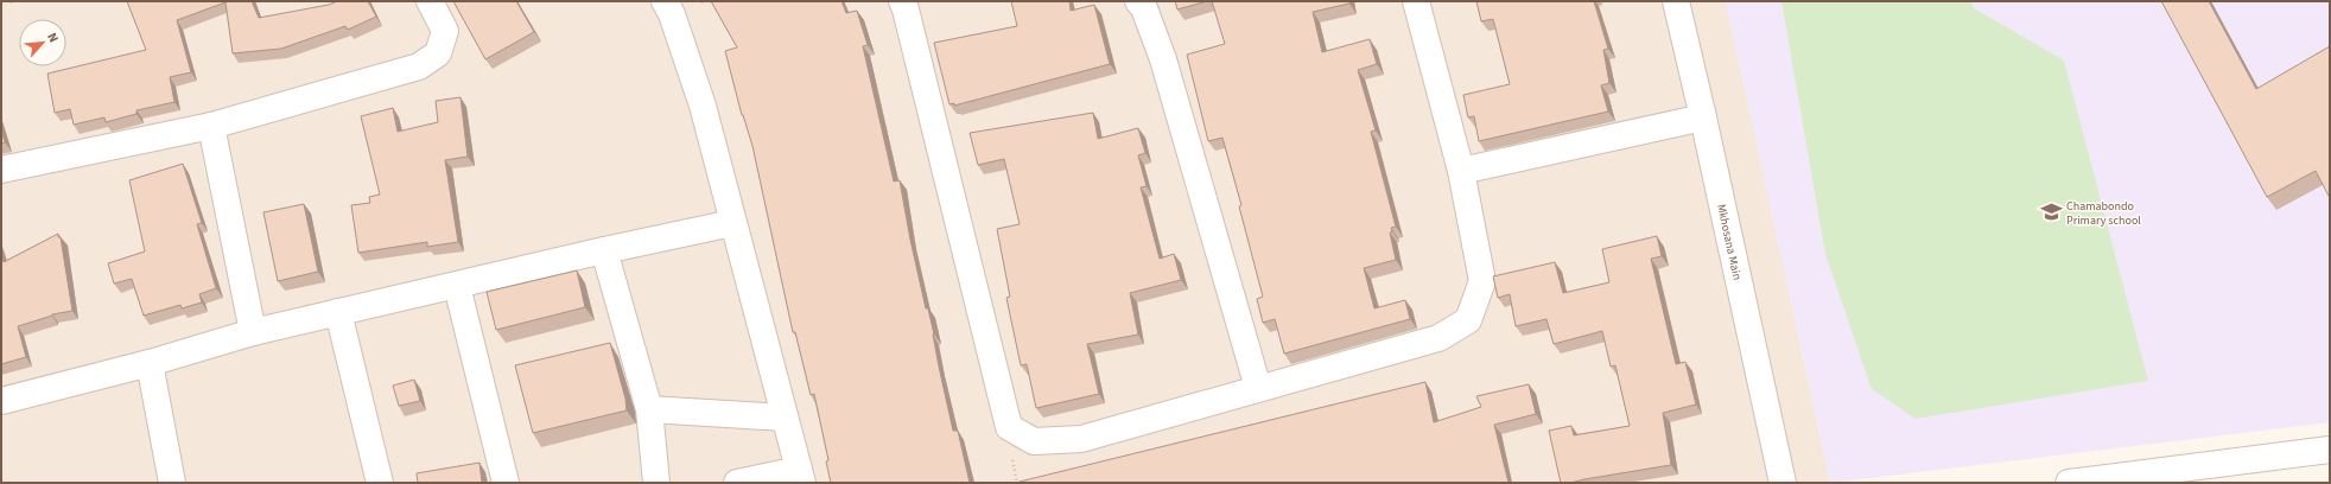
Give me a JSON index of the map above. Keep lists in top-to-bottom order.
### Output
{
  "streets": {
    "street": ["Mkhosana Main"]
  },
  "places": {
    "school or university": ["Chamabondo Primary school"]
  },
  "north": "top right"
}
